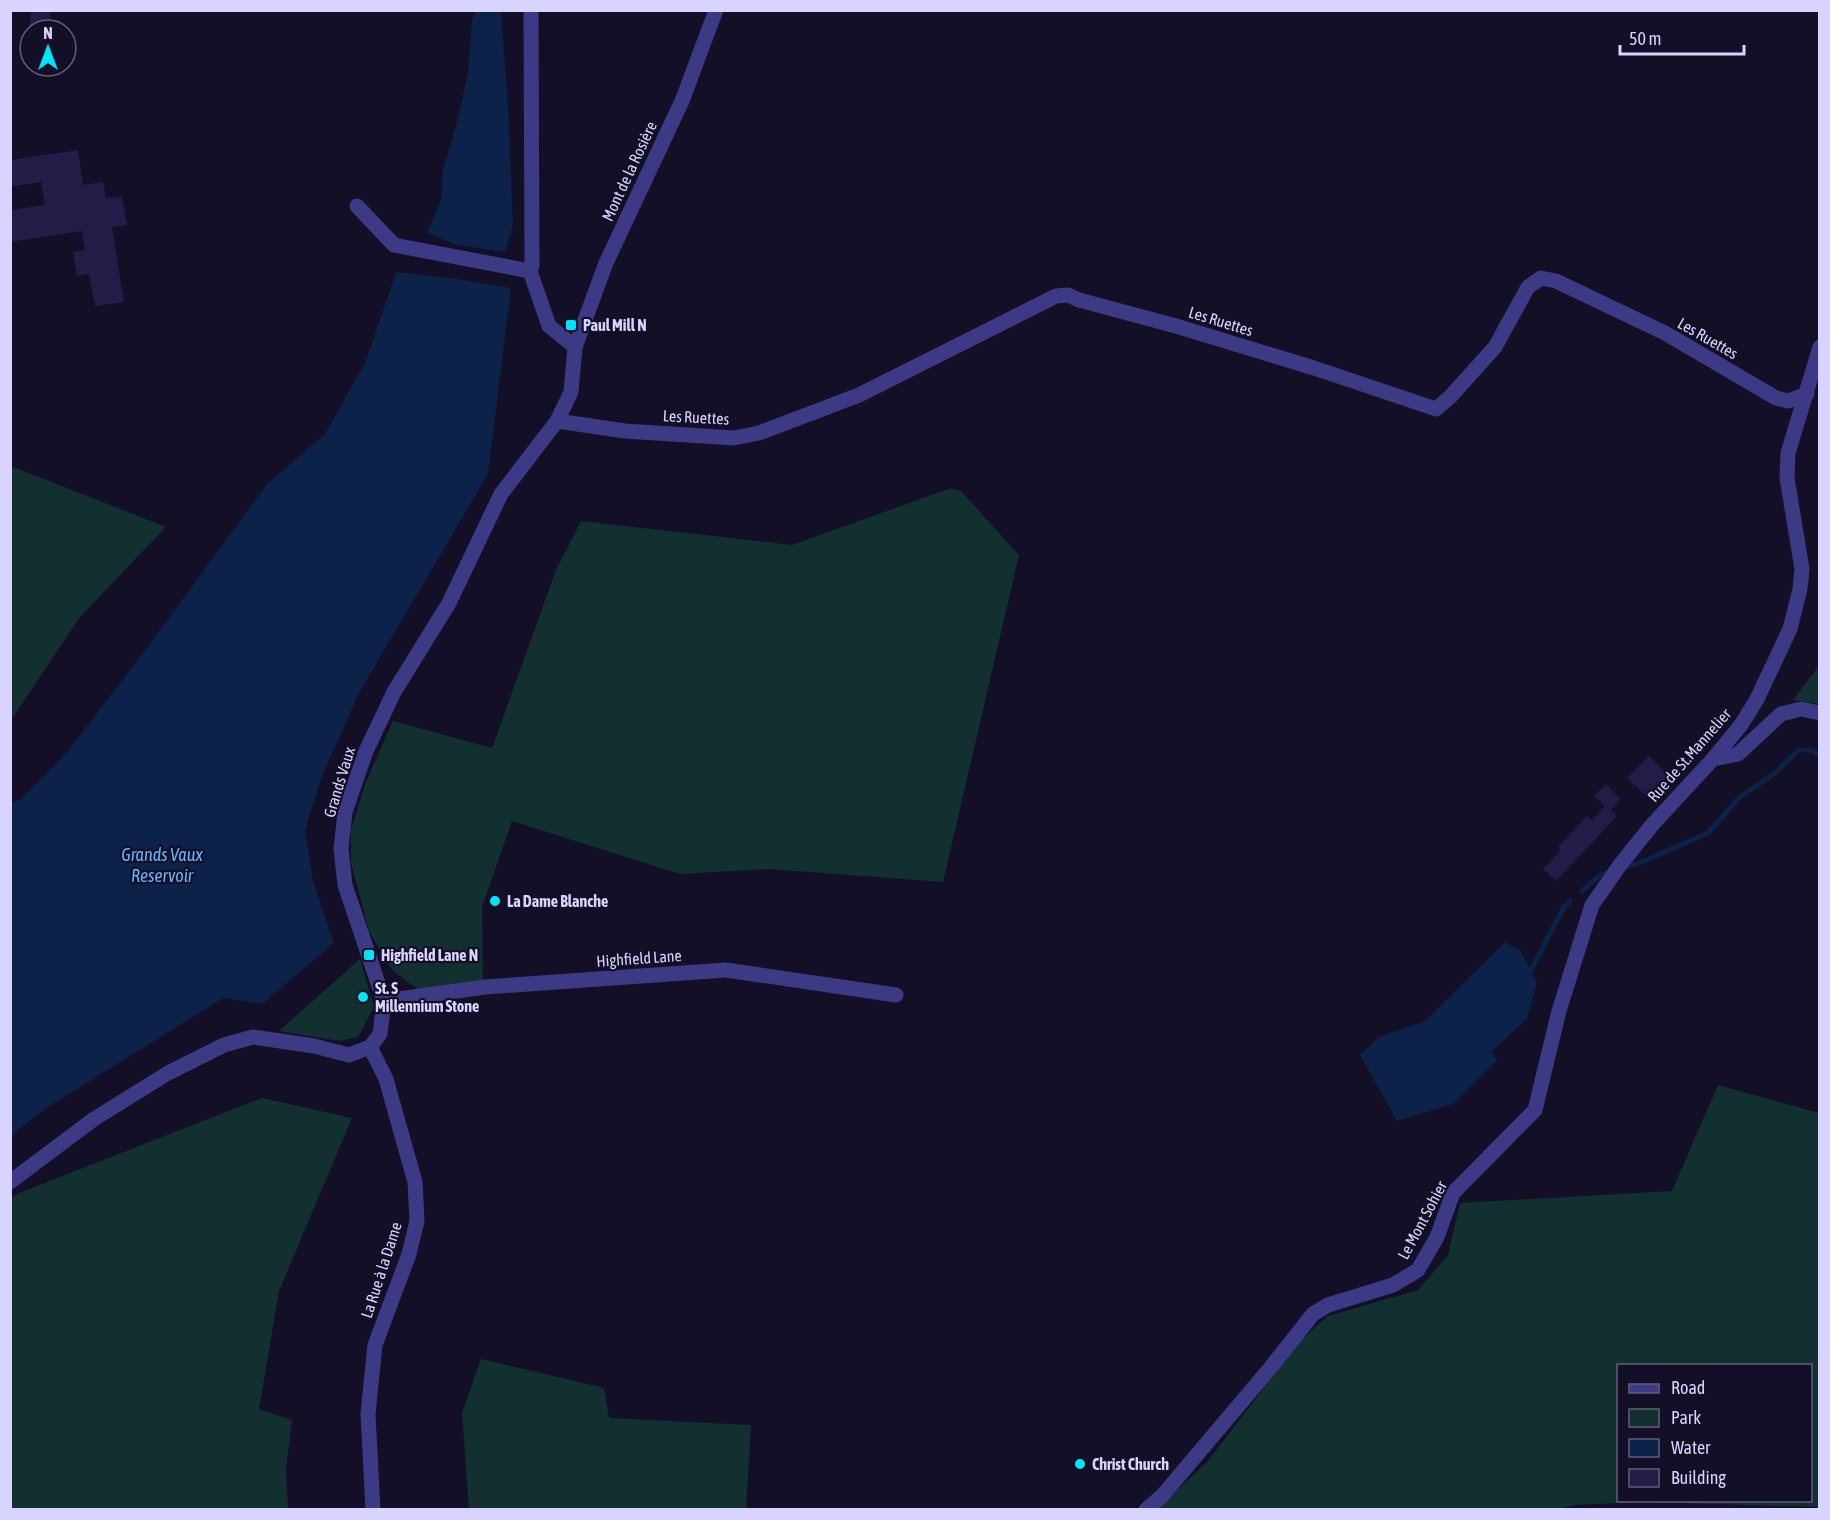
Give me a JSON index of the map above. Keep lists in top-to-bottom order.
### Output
{
  "streets": {
    "street": [
      "Mont de la Rosière",
      "Les Ruettes",
      "Rue de St.Mannelier",
      "Grands Vaux",
      "Highfield Lane",
      "Le Mont Sohier",
      "La Rue à la Dame"
    ]
  },
  "crossings": [
    ["Mont de la Rosière", "Grands Vaux"],
    ["Les Ruettes", "Rue de St.Mannelier"],
    ["Les Ruettes", "Grands Vaux"],
    ["Rue de St.Mannelier", "Le Mont Sohier"],
    ["Grands Vaux", "Highfield Lane"],
    ["Grands Vaux", "La Rue à la Dame"]
  ],
  "water": ["Grands Vaux Reservoir"],
  "places": {
    "transit": ["Paul Mill N", "Highfield Lane N"],
    "other": ["La Dame Blanche", "St. S Millennium Stone", "Christ Church"]
  },
  "legend": [
    "Road",
    "Park",
    "Water",
    "Building"
  ],
  "scale_bar": "50 m",
  "north": "top"
}
